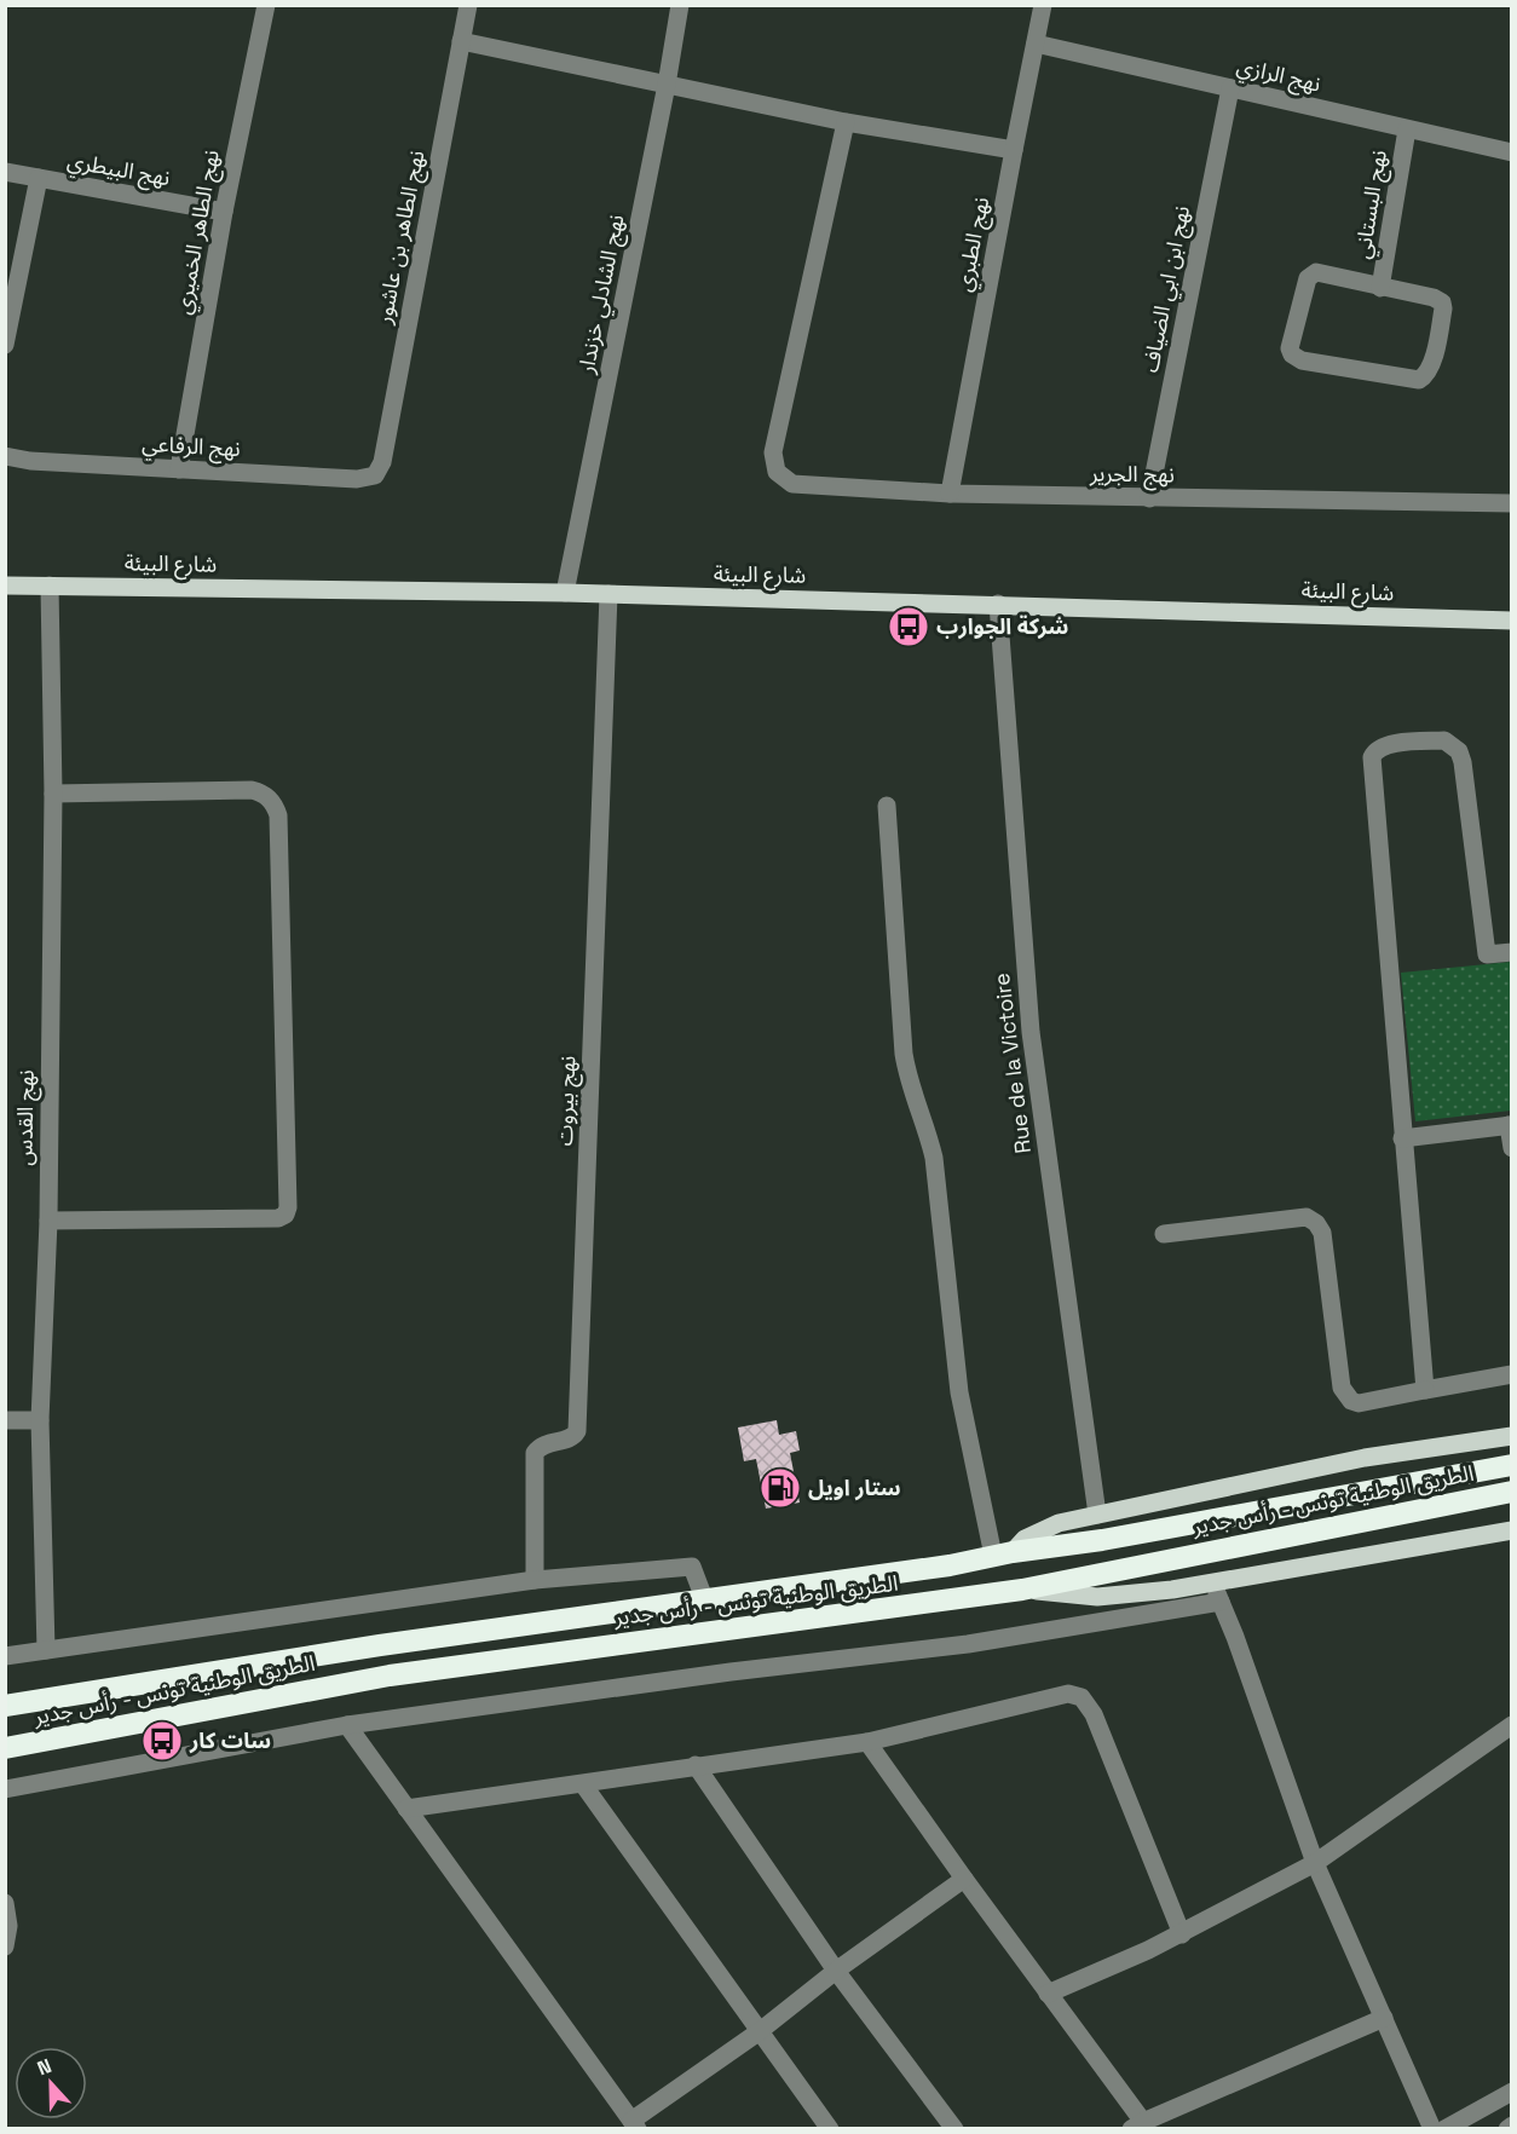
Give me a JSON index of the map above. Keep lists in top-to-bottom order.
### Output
{
  "streets": {
    "highway": ["الطريق الوطنية تونس - رأس جدير"],
    "main road": ["شارع البيئة"],
    "street": [
      "نهج الرازي",
      "نهج البيطري",
      "نهج البستاني",
      "نهج الطاهر الخميري",
      "نهج الطاهر بن عاشور",
      "نهج الطبري",
      "نهج ابن ابي الضياف",
      "نهج الشادلي خزندار",
      "نهج الرفاعي",
      "نهج الجرير",
      "Rue de la Victoire",
      "نهج بيروت",
      "نهج القدس"
    ]
  },
  "crossings": [
    ["نهج الرازي", "نهج البستاني"],
    ["نهج الرازي", "نهج الطبري"],
    ["نهج الرازي", "نهج ابن ابي الضياف"],
    ["نهج البيطري", "نهج الطاهر الخميري"],
    ["نهج الطاهر الخميري", "نهج الرفاعي"],
    ["نهج الطاهر بن عاشور", "نهج الرفاعي"],
    ["نهج الطبري", "نهج الجرير"],
    ["نهج ابن ابي الضياف", "نهج الجرير"],
    ["نهج الشادلي خزندار", "شارع البيئة"],
    ["شارع البيئة", "Rue de la Victoire"],
    ["شارع البيئة", "نهج بيروت"],
    ["شارع البيئة", "نهج القدس"]
  ],
  "places": {
    "bus stop": ["شركة الجوارب", "سات كار"],
    "fuel station": ["ستار اويل"]
  },
  "north": "top"
}
